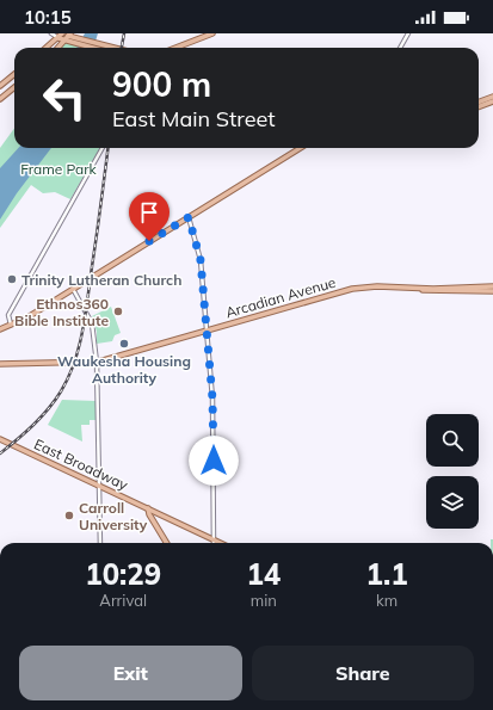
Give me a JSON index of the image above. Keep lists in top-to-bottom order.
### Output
{
  "streets": {
    "main road": ["Arcadian Avenue", "East Broadway"]
  },
  "parks": ["Frame Park"],
  "places": [
    "Trinity Lutheran Church",
    "Ethnos360 Bible Institute",
    "Waukesha Housing Authority",
    "Carroll University"
  ],
  "page": {
    "status": "10:15",
    "turn": ["900 m", "East Main Street"],
    "eta": [
      "10:29",
      "Arrival",
      "14",
      "min",
      "1.1",
      "km"
    ],
    "buttons": ["Exit", "Share"]
  }
}
